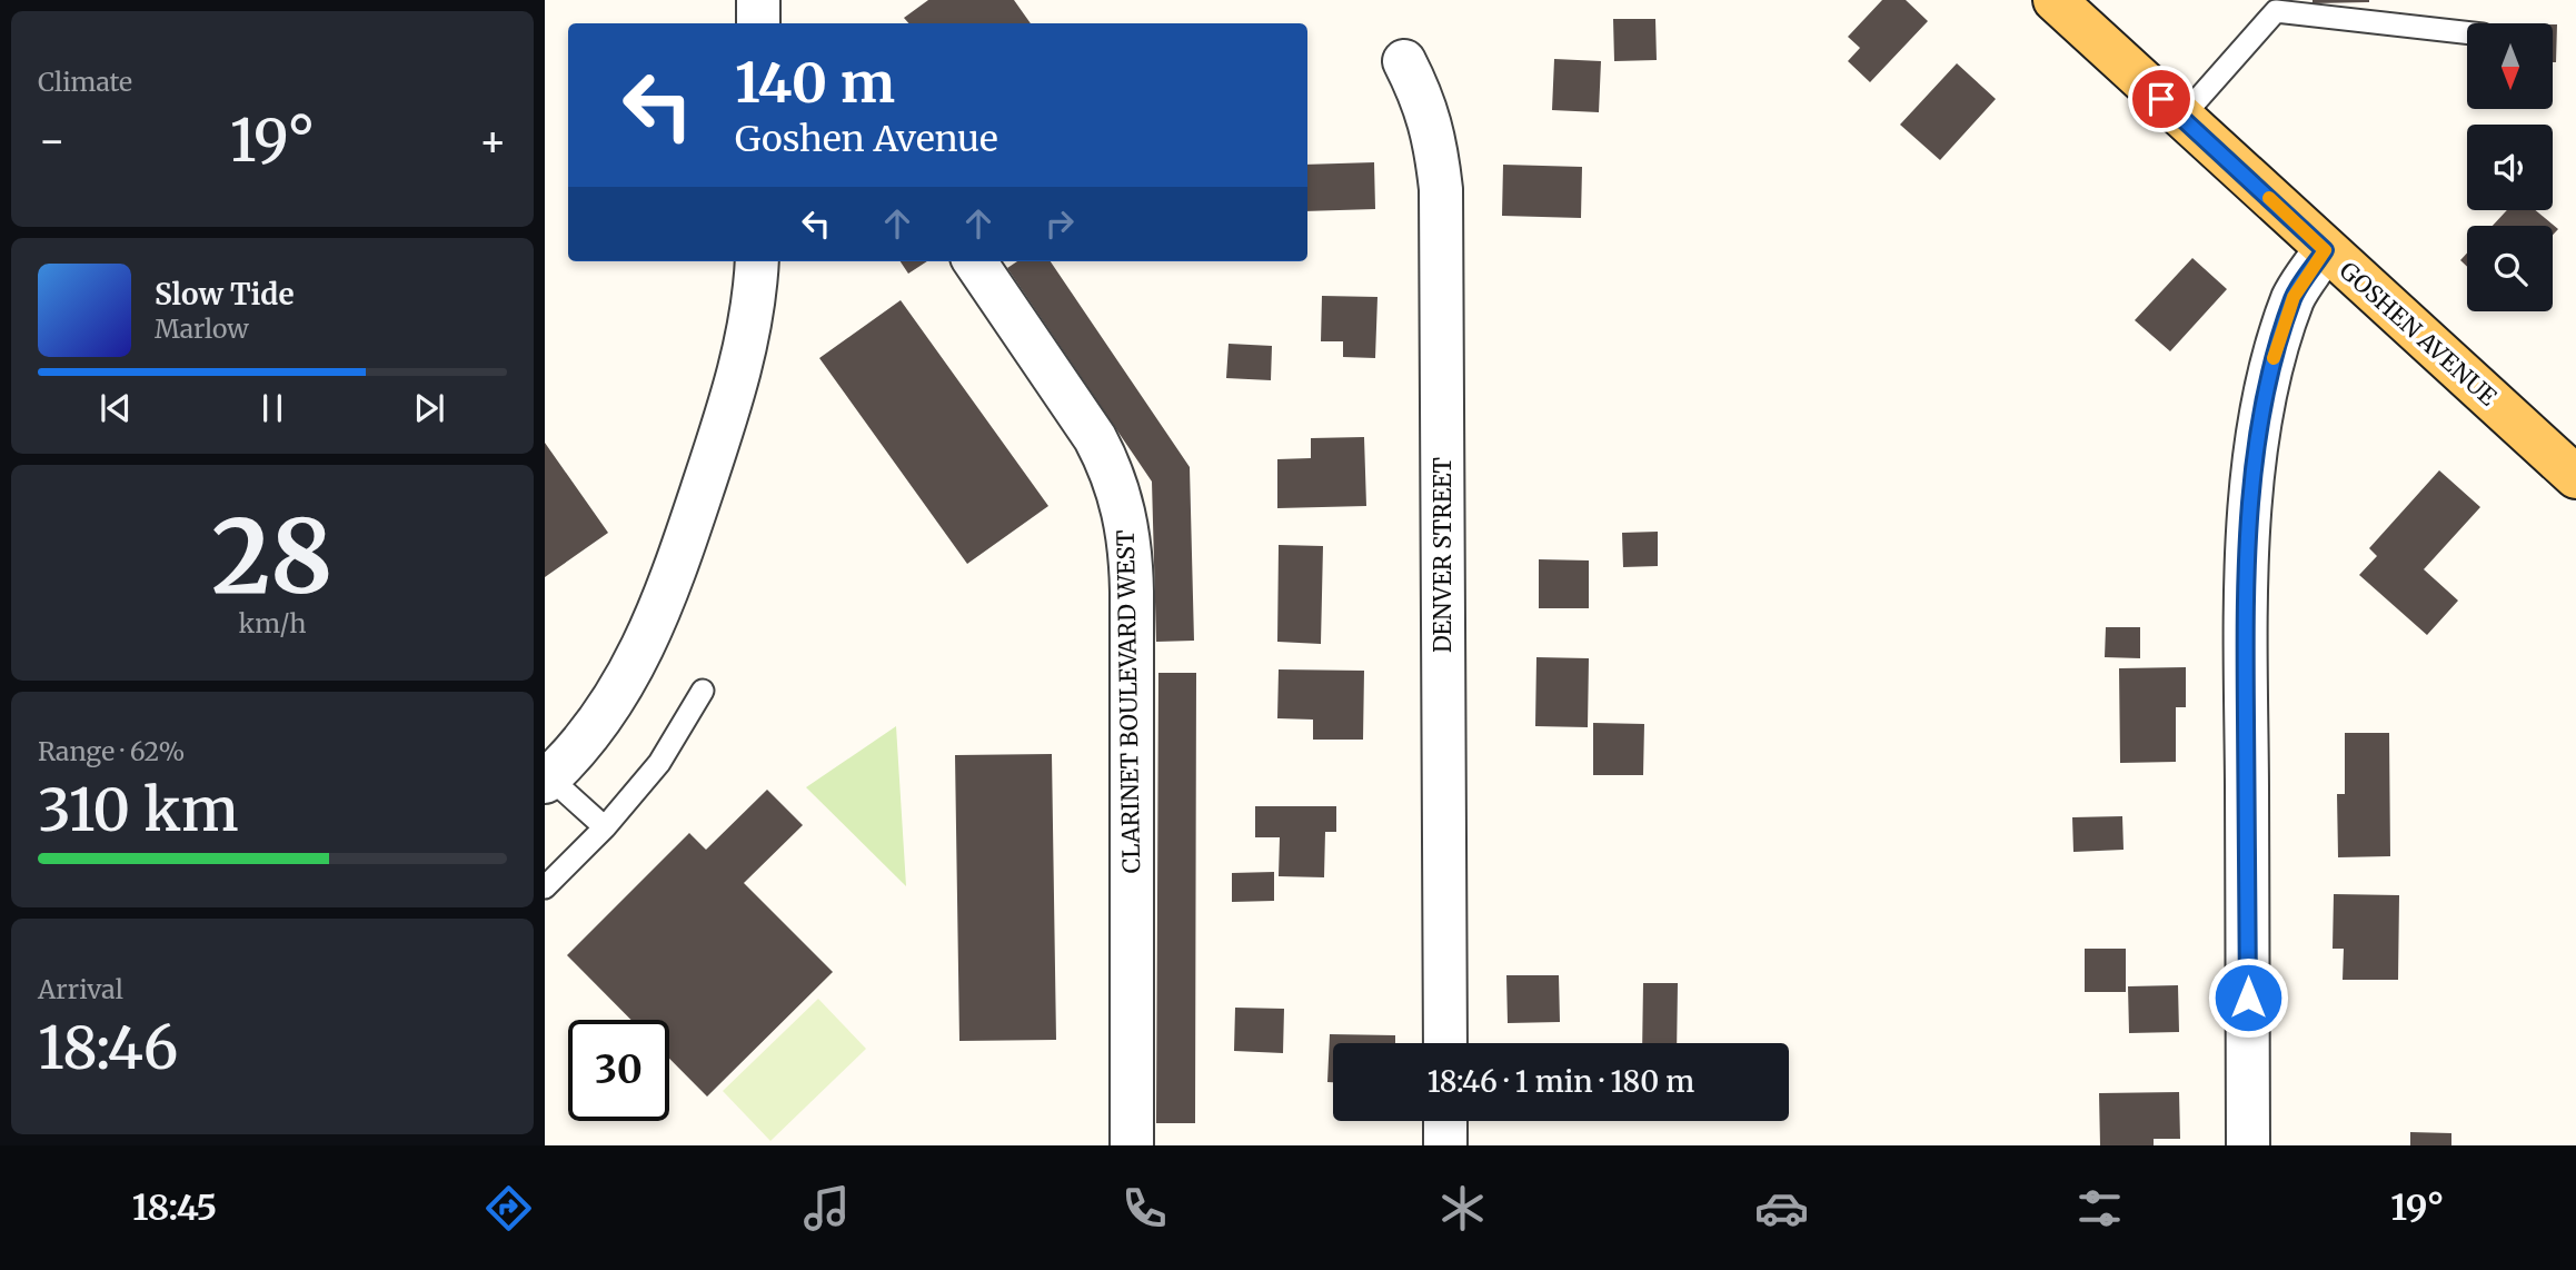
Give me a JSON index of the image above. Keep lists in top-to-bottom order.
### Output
{
  "streets": {
    "main road": ["GOSHEN AVENUE"],
    "street": ["DENVER STREET", "CLARINET BOULEVARD WEST"]
  },
  "north": "bottom",
  "page": {
    "tile": [
      "Climate",
      ["28", "km/h"],
      ["Range · 62%", "310 km"],
      ["Arrival", "18:46"]
    ],
    "turn": ["140 m", "Goshen Avenue"],
    "heat": ["−", "19°", "+"],
    "song": ["Slow Tide", "Marlow"],
    "limit": "30",
    "trip": "18:46 · 1 min · 180 m",
    "tabs": ["18:45", "19°"]
  }
}
